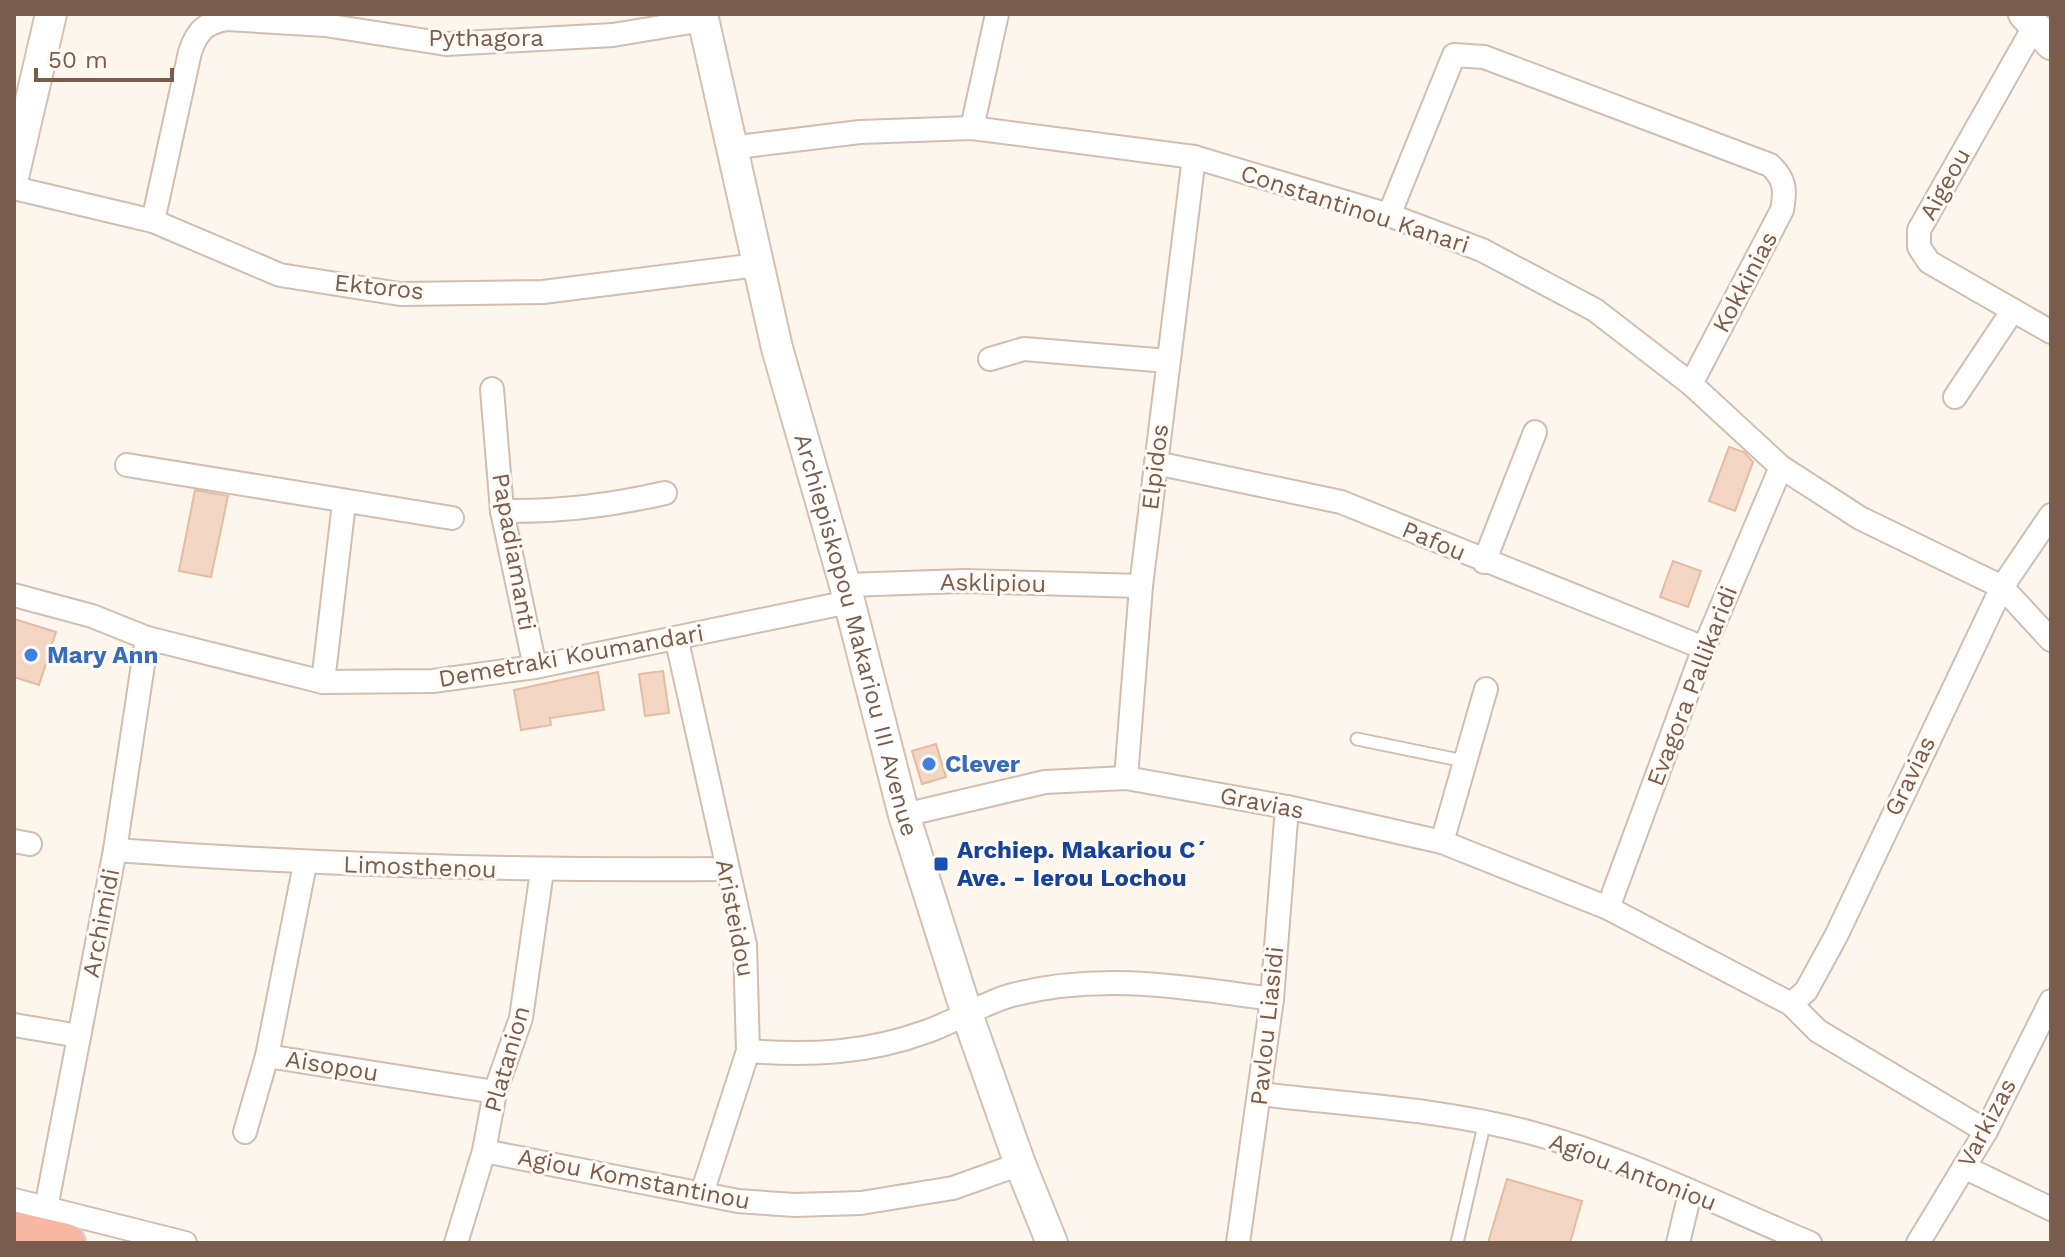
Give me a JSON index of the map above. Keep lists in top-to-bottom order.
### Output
{
  "streets": {
    "main road": ["Archiepiskopou Makariou III Avenue"],
    "street": [
      "Pythagora",
      "Aigeou",
      "Constantinou Kanari",
      "Kokkinias",
      "Ektoros",
      "Elpidos",
      "Pafou",
      "Papadiamanti",
      "Asklipiou",
      "Demetraki Koumandari",
      "Evagora Pallikaridi",
      "Gravias",
      "Limosthenou",
      "Aristeidou",
      "Archimidi",
      "Pavlou Liasidi",
      "Platanion",
      "Aisopou",
      "Varkizas",
      "Agiou Antoniou",
      "Agiou Komstantinou"
    ]
  },
  "crossings": [
    ["Pythagora", "Ektoros"],
    ["Pythagora", "Archiepiskopou Makariou III Avenue"],
    ["Constantinou Kanari", "Kokkinias"],
    ["Constantinou Kanari", "Elpidos"],
    ["Constantinou Kanari", "Archiepiskopou Makariou III Avenue"],
    ["Constantinou Kanari", "Evagora Pallikaridi"],
    ["Constantinou Kanari", "Gravias"],
    ["Ektoros", "Archiepiskopou Makariou III Avenue"],
    ["Elpidos", "Pafou"],
    ["Elpidos", "Asklipiou"],
    ["Elpidos", "Gravias"],
    ["Pafou", "Evagora Pallikaridi"],
    ["Papadiamanti", "Demetraki Koumandari"],
    ["Asklipiou", "Archiepiskopou Makariou III Avenue"],
    ["Asklipiou", "Demetraki Koumandari"],
    ["Archiepiskopou Makariou III Avenue", "Demetraki Koumandari"],
    ["Archiepiskopou Makariou III Avenue", "Gravias"],
    ["Archiepiskopou Makariou III Avenue", "Agiou Komstantinou"],
    ["Demetraki Koumandari", "Aristeidou"],
    ["Demetraki Koumandari", "Archimidi"],
    ["Evagora Pallikaridi", "Gravias"],
    ["Gravias", "Pavlou Liasidi"],
    ["Gravias", "Varkizas"],
    ["Limosthenou", "Aristeidou"],
    ["Limosthenou", "Archimidi"],
    ["Limosthenou", "Platanion"],
    ["Limosthenou", "Aisopou"],
    ["Aristeidou", "Agiou Komstantinou"],
    ["Pavlou Liasidi", "Agiou Antoniou"],
    ["Platanion", "Aisopou"],
    ["Platanion", "Agiou Komstantinou"]
  ],
  "places": {
    "other": ["Mary Ann", "Clever"],
    "transit": ["Archiep. Makariou C´ Ave. - Ierou Lochou"]
  },
  "scale_bar": "50 m"
}
